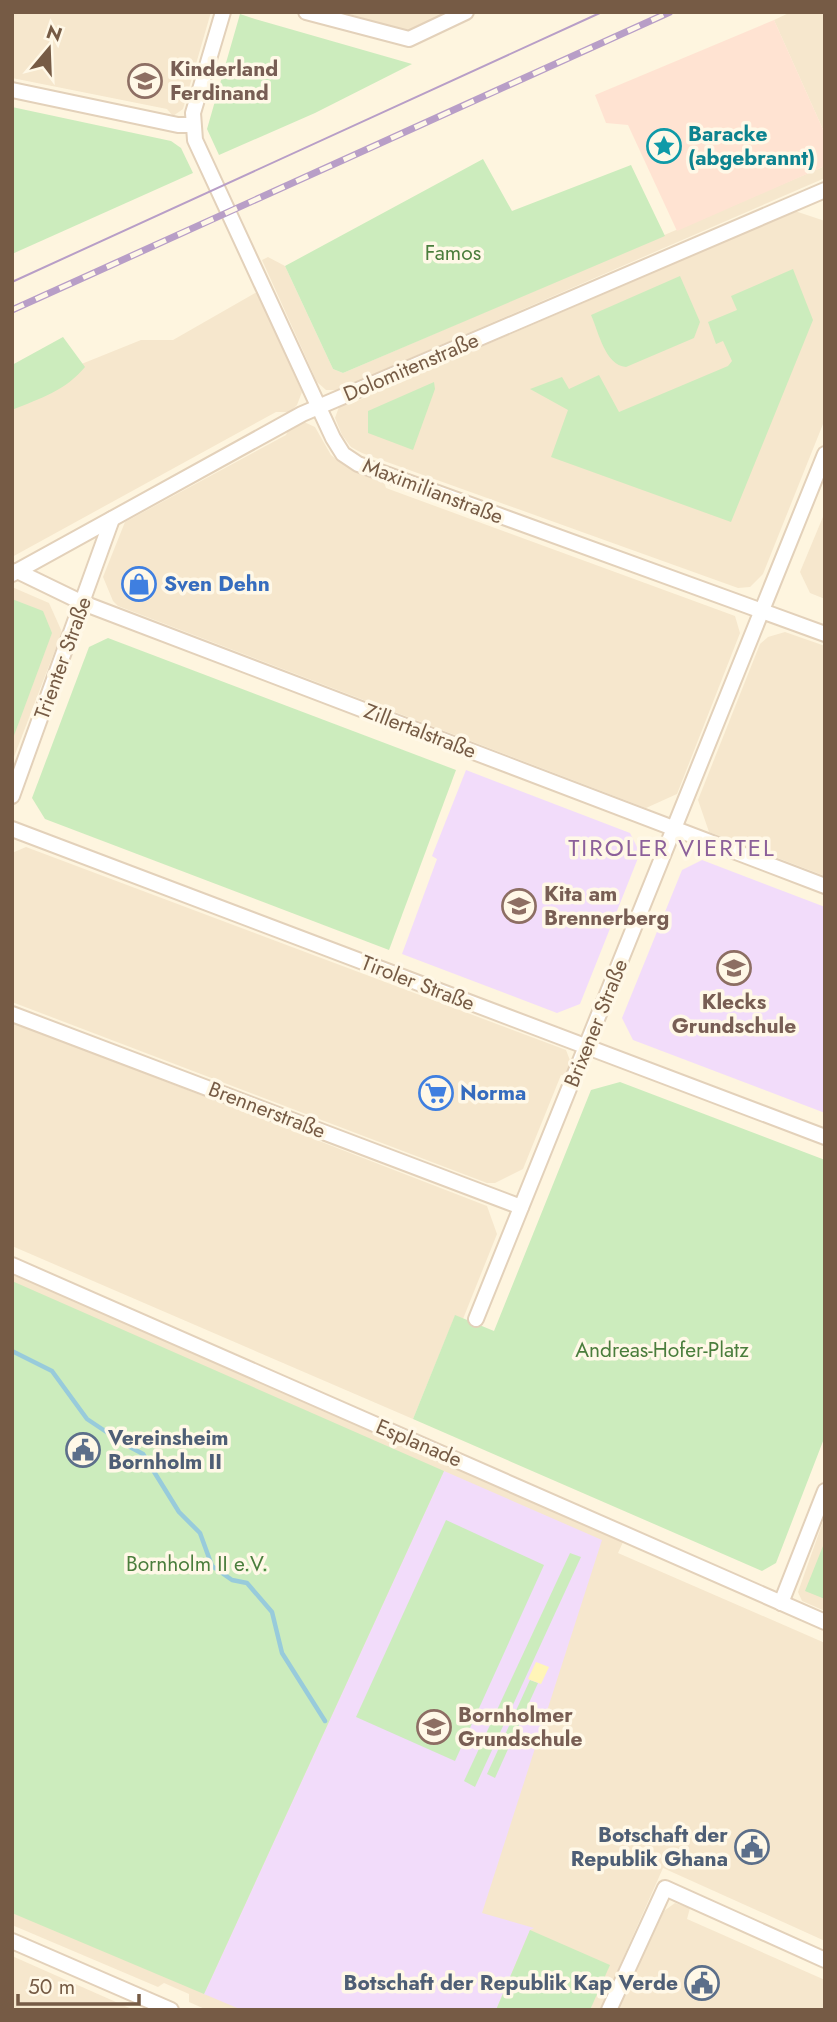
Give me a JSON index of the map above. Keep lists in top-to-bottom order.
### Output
{
  "streets": {
    "street": [
      "Dolomitenstraße",
      "Maximilianstraße",
      "Trienter Straße",
      "Zillertalstraße",
      "Tiroler Straße",
      "Brixener Straße",
      "Brennerstraße",
      "Esplanade"
    ]
  },
  "crossings": [
    ["Dolomitenstraße", "Maximilianstraße"],
    ["Dolomitenstraße", "Trienter Straße"],
    ["Dolomitenstraße", "Zillertalstraße"],
    ["Maximilianstraße", "Brixener Straße"],
    ["Trienter Straße", "Zillertalstraße"],
    ["Zillertalstraße", "Brixener Straße"],
    ["Tiroler Straße", "Brixener Straße"],
    ["Brixener Straße", "Brennerstraße"]
  ],
  "districts": ["TIROLER VIERTEL"],
  "parks": ["Famos", "Andreas-Hofer-Platz", "Bornholm II e.V."],
  "places": {
    "school or university": [
      "Kinderland Ferdinand",
      "Kita am Brennerberg",
      "Klecks Grundschule",
      "Bornholmer Grundschule"
    ],
    "place": ["Baracke (abgebrannt)"],
    "shop": ["Sven Dehn"],
    "supermarket": ["Norma"],
    "public building": ["Vereinsheim Bornholm II", "Botschaft der Republik Ghana", "Botschaft der Republik Kap Verde"]
  },
  "scale_bar": "50 m",
  "north": "top"
}
